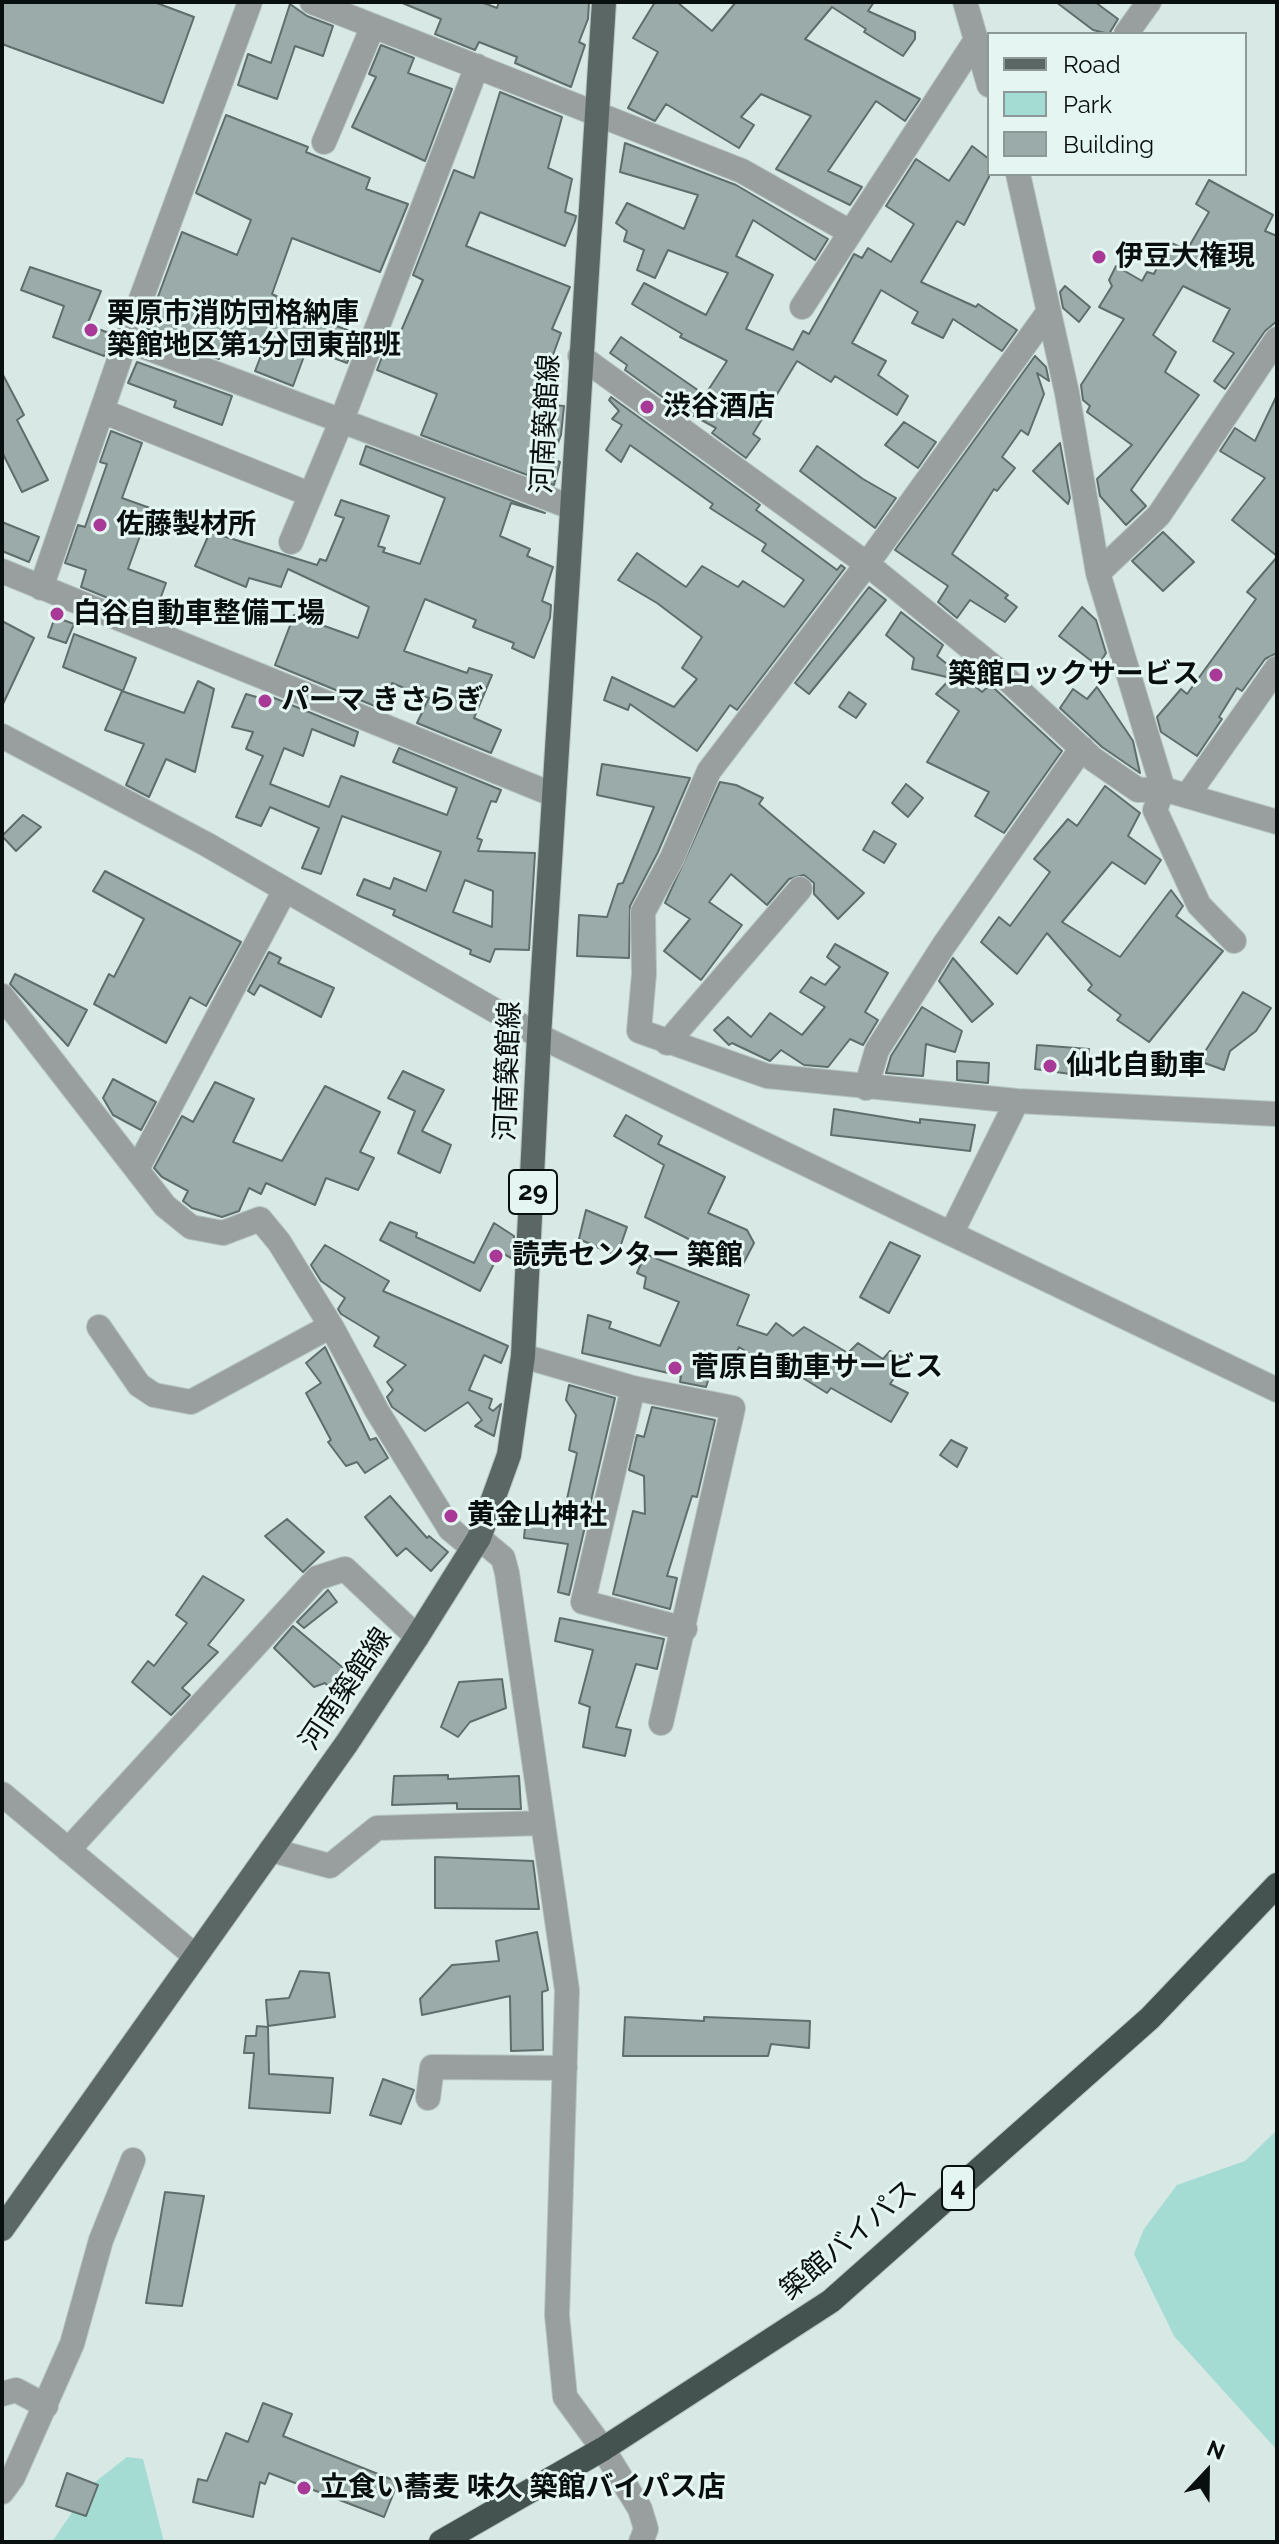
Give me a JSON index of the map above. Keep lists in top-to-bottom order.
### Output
{
  "streets": {
    "highway": ["4", "築館バイパス"],
    "main road": ["河南築館線", "29"]
  },
  "places": [
    "伊豆大権現",
    "栗原市消防団格納庫 築館地区第1分団東部班",
    "渋谷酒店",
    "佐藤製材所",
    "白谷自動車整備工場",
    "築館ロックサービス",
    "パーマ きさらぎ",
    "仙北自動車",
    "読売センター 築館",
    "菅原自動車サービス",
    "黄金山神社",
    "立食い蕎麦 味久 築館バイパス店"
  ],
  "legend": ["Road", "Park", "Building"],
  "north": "top"
}
